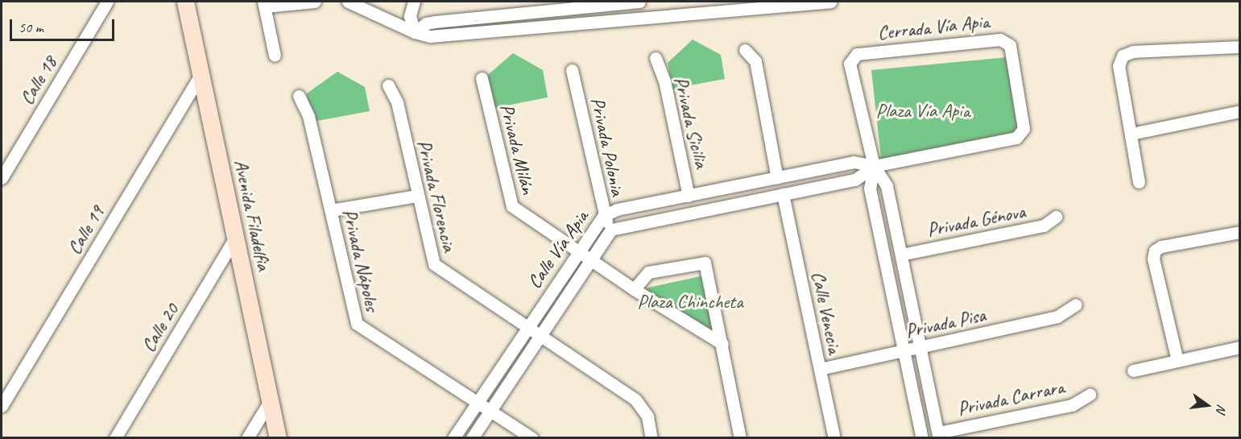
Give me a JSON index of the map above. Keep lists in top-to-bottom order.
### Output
{
  "streets": {
    "street": [
      "Cerrada Vía Apia",
      "Calle 18",
      "Privada Sicilia",
      "Privada Polonia",
      "Privada Milán",
      "Privada Florencia",
      "Avenida Filadelfia",
      "Privada Génova",
      "Calle 19",
      "Calle Vía Apia",
      "Privada Nápoles",
      "Calle Venecia",
      "Privada Pisa",
      "Calle 20",
      "Privada Carrara"
    ]
  },
  "crossings": [
    ["Cerrada Vía Apia", "Calle Vía Apia"],
    ["Privada Sicilia", "Calle Vía Apia"],
    ["Privada Polonia", "Calle Vía Apia"],
    ["Privada Milán", "Calle Vía Apia"],
    ["Privada Florencia", "Calle Vía Apia"],
    ["Avenida Filadelfia", "Calle 19"],
    ["Avenida Filadelfia", "Calle 20"],
    ["Calle Vía Apia", "Privada Nápoles"],
    ["Calle Vía Apia", "Calle Venecia"],
    ["Calle Venecia", "Privada Pisa"]
  ],
  "parks": ["Plaza Vía Apia", "Plaza Chincheta"],
  "scale_bar": "50 m",
  "north": "right"
}
